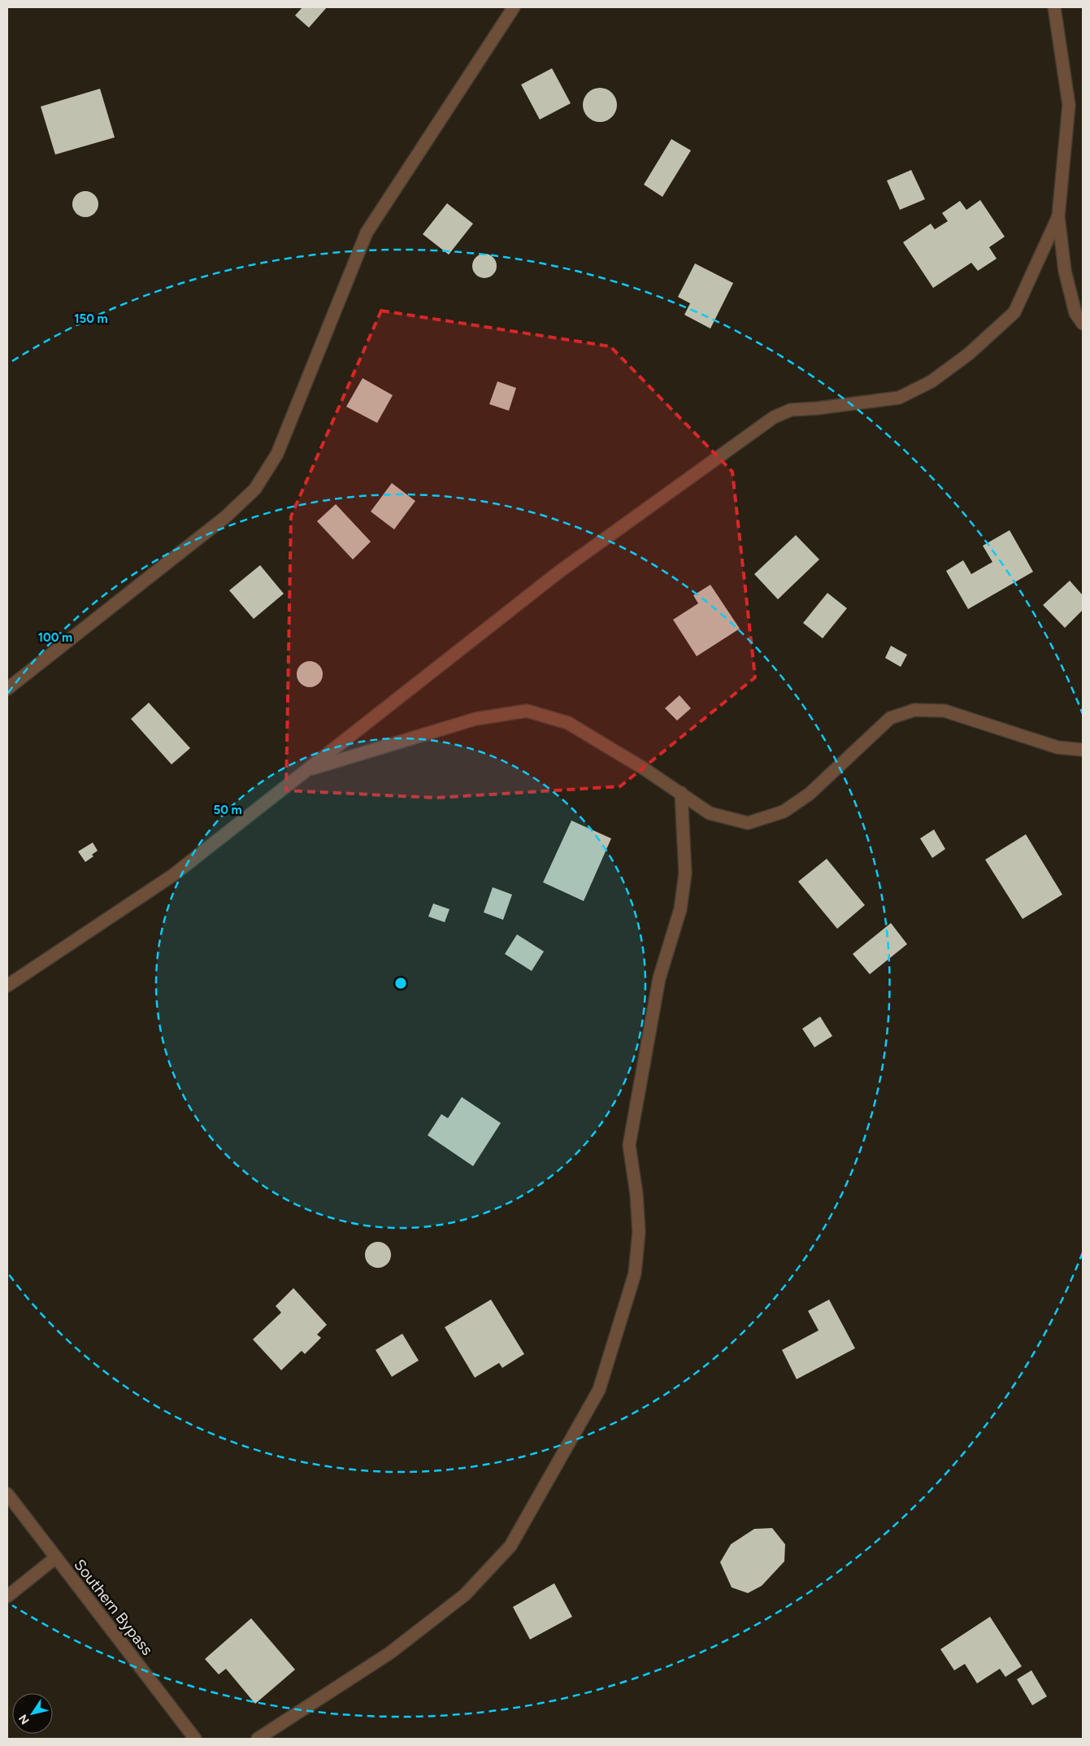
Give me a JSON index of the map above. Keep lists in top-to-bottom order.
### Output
{
  "streets": {
    "street": ["Southern Bypass"]
  },
  "north": "bottom left",
  "rings": ["150 m", "100 m", "50 m"]
}
